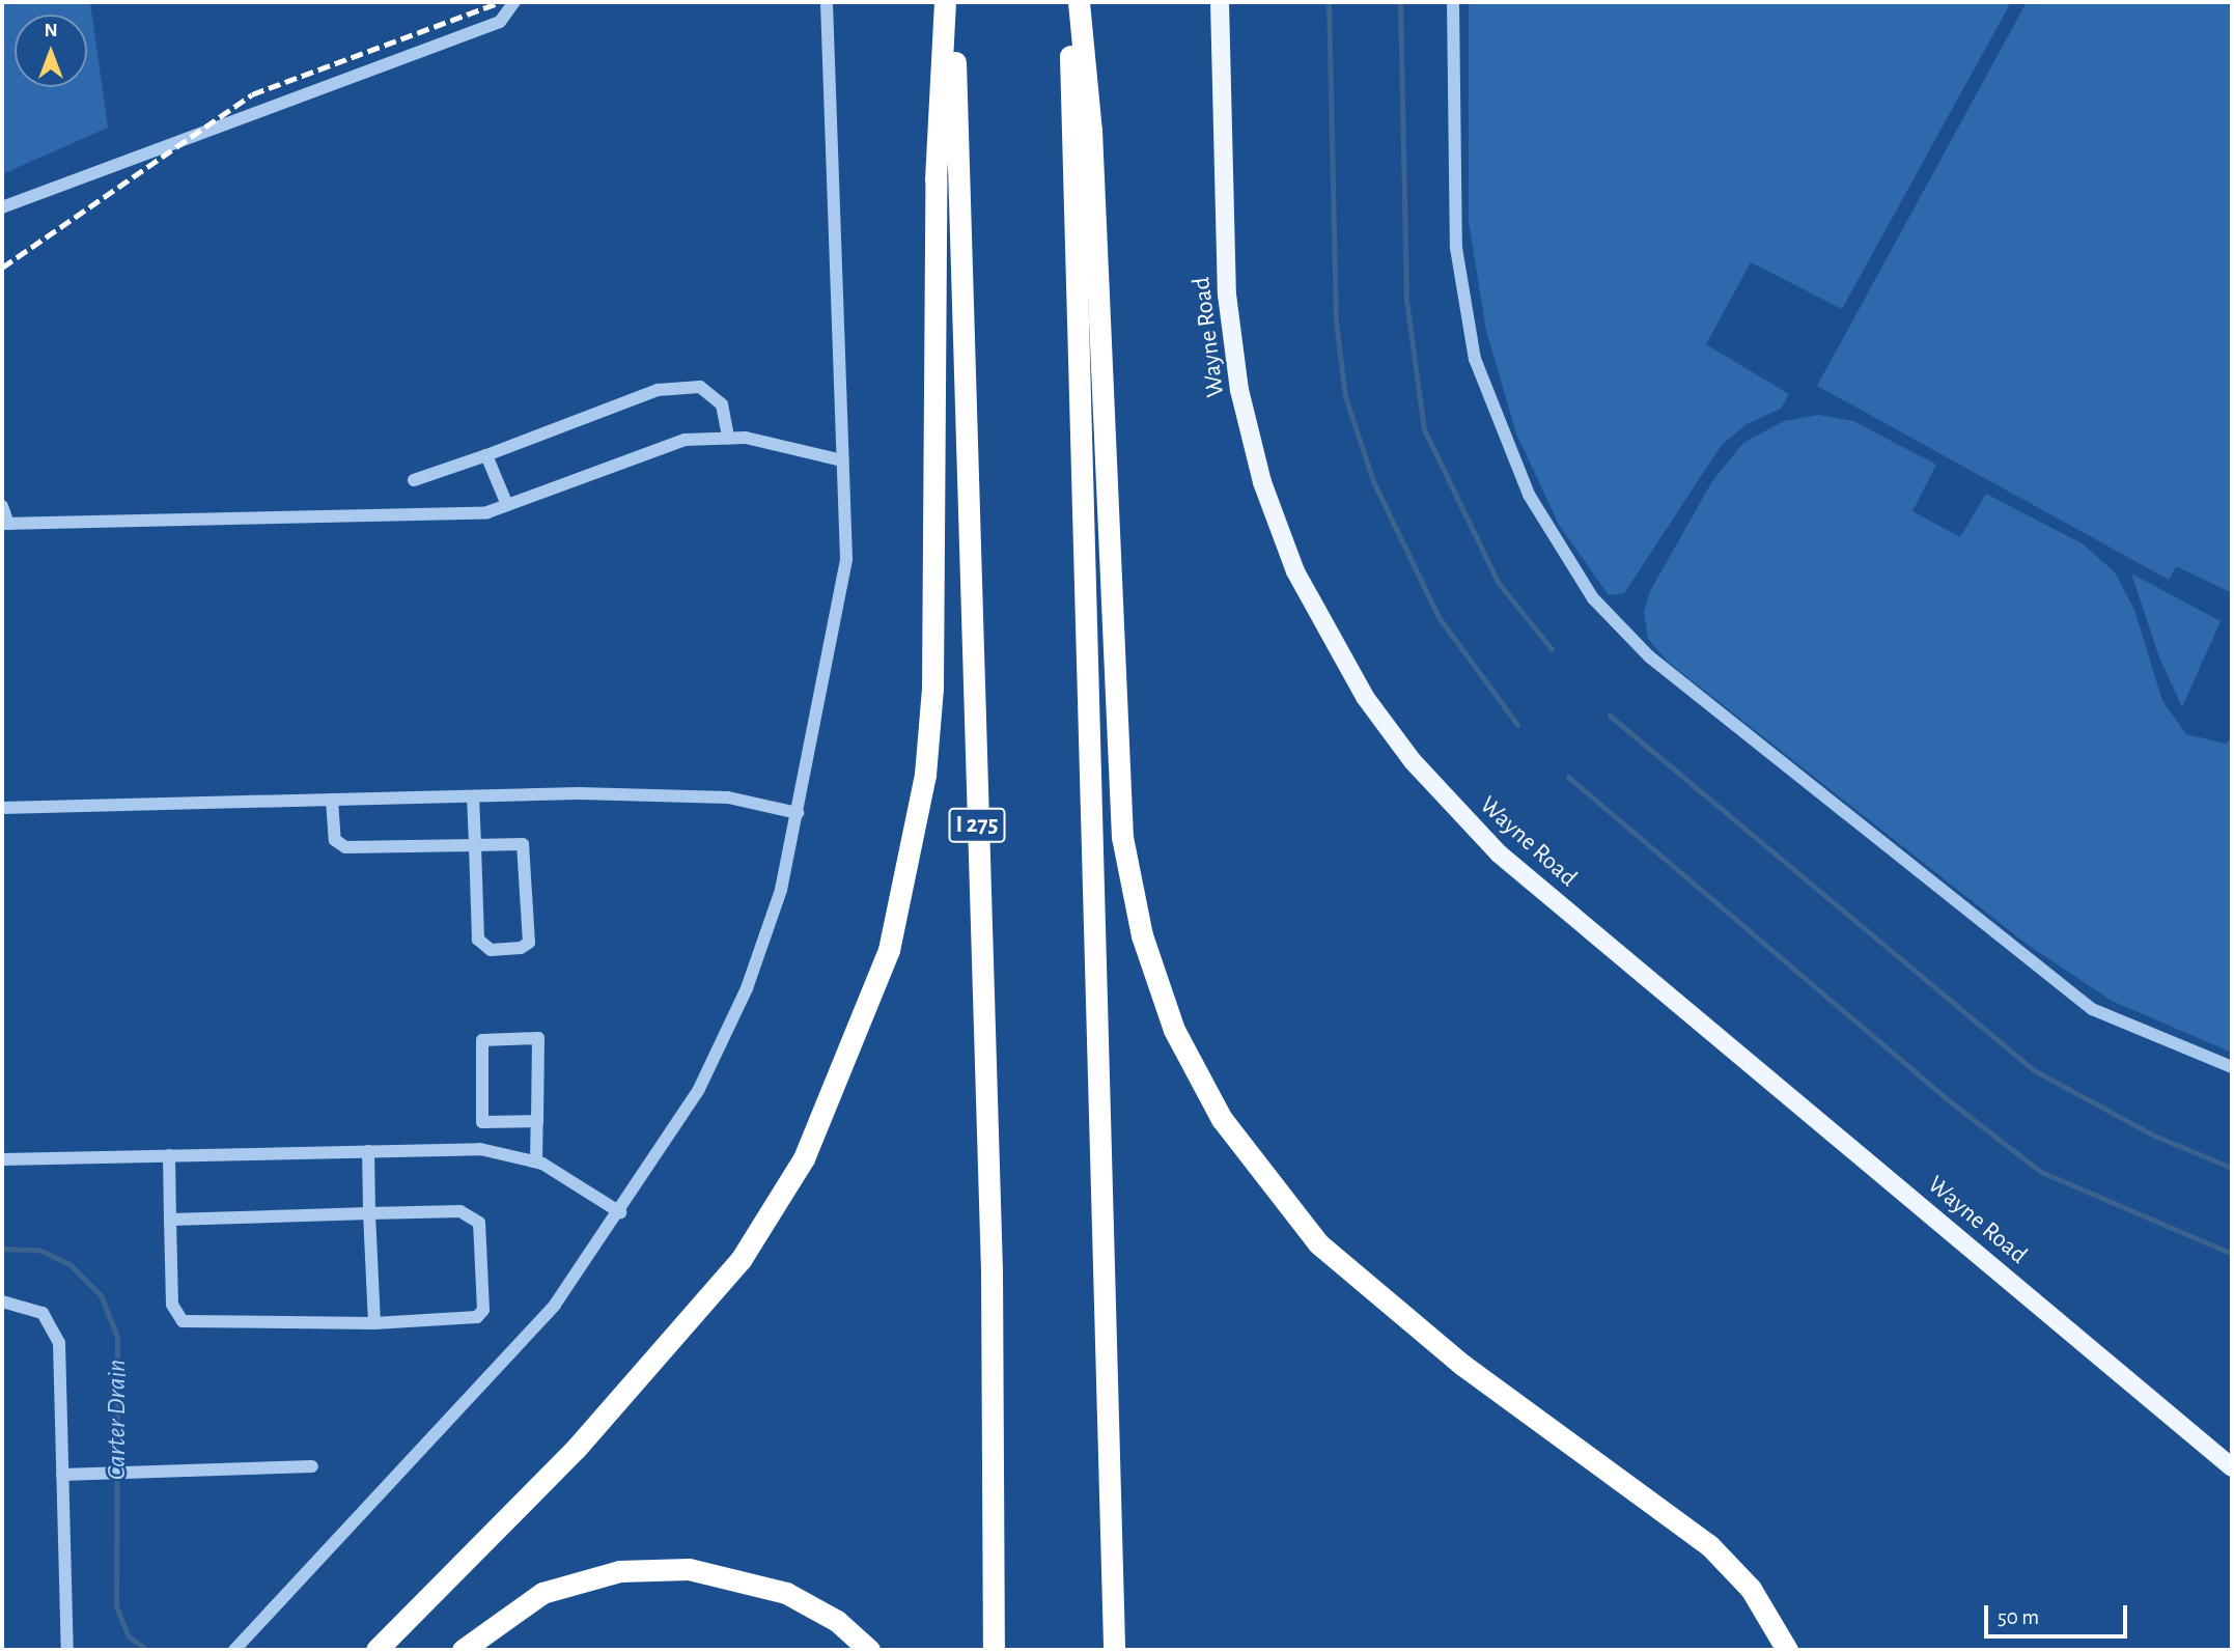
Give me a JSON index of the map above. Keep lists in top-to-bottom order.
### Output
{
  "streets": {
    "highway": ["I 275"],
    "main road": ["Wayne Road"]
  },
  "water": ["Carter Drain"],
  "scale_bar": "50 m",
  "north": "top"
}
